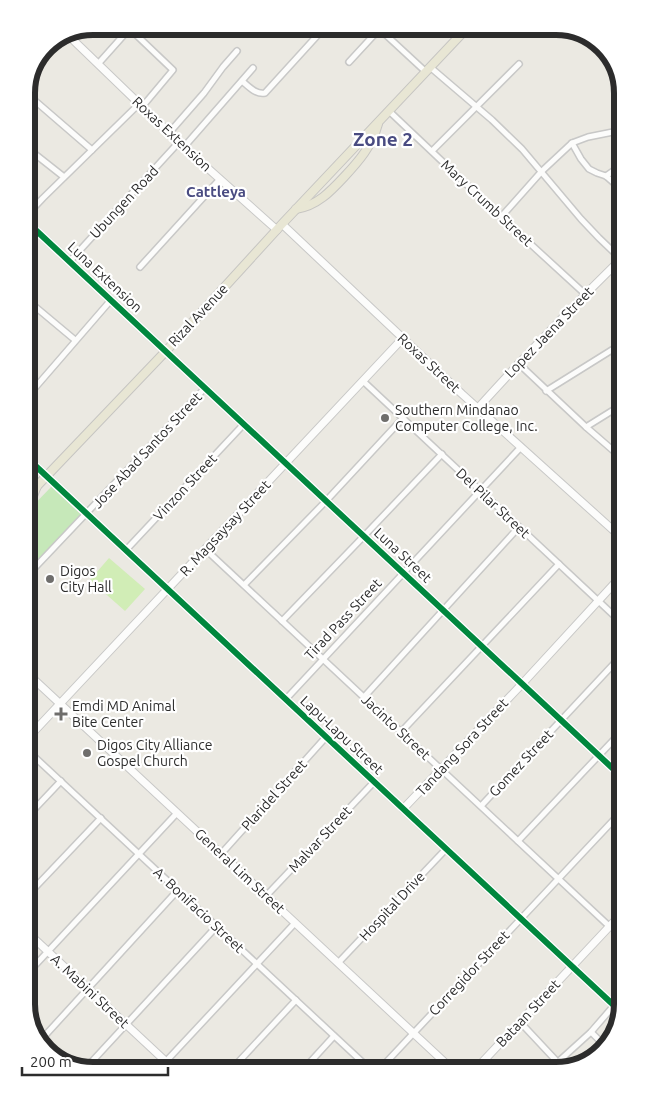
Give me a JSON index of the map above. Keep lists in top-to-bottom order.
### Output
{
  "streets": {
    "main road": ["Rizal Avenue"],
    "street": [
      "Roxas Extension",
      "Ubungen Road",
      "Mary Crumb Street",
      "Luna Extension",
      "Lopez Jaena Street",
      "Roxas Street",
      "Jose Abad Santos Street",
      "Vinzon Street",
      "Del Pilar Street",
      "R. Magsaysay Street",
      "Luna Street",
      "Tirad Pass Street",
      "Jacinto Street",
      "Lapu-Lapu Street",
      "Tandang Sora Street",
      "Gomez Street",
      "Plaridel Street",
      "Malvar Street",
      "General Lim Street",
      "Hospital Drive",
      "A. Bonifacio Street",
      "Corregidor Street",
      "A. Mabini Street",
      "Bataan Street"
    ]
  },
  "crossings": [
    ["Roxas Extension", "Ubungen Road"],
    ["Roxas Extension", "Rizal Avenue"],
    ["Roxas Extension", "Roxas Street"],
    ["Ubungen Road", "Luna Extension"],
    ["Mary Crumb Street", "Rizal Avenue"],
    ["Mary Crumb Street", "Lopez Jaena Street"],
    ["Luna Extension", "Rizal Avenue"],
    ["Luna Extension", "Luna Street"],
    ["Rizal Avenue", "Roxas Street"],
    ["Rizal Avenue", "Luna Street"],
    ["Rizal Avenue", "Lapu-Lapu Street"],
    ["Lopez Jaena Street", "Roxas Street"],
    ["Roxas Street", "R. Magsaysay Street"],
    ["Roxas Street", "Tirad Pass Street"],
    ["Jose Abad Santos Street", "Luna Street"],
    ["Jose Abad Santos Street", "Lapu-Lapu Street"],
    ["Vinzon Street", "Luna Street"],
    ["Vinzon Street", "Lapu-Lapu Street"],
    ["Del Pilar Street", "R. Magsaysay Street"],
    ["Del Pilar Street", "Tirad Pass Street"],
    ["Del Pilar Street", "Tandang Sora Street"],
    ["R. Magsaysay Street", "Luna Street"],
    ["R. Magsaysay Street", "Jacinto Street"],
    ["R. Magsaysay Street", "Lapu-Lapu Street"],
    ["R. Magsaysay Street", "General Lim Street"],
    ["Luna Street", "Tirad Pass Street"],
    ["Luna Street", "Tandang Sora Street"],
    ["Luna Street", "Gomez Street"],
    ["Tirad Pass Street", "Jacinto Street"],
    ["Tirad Pass Street", "Lapu-Lapu Street"],
    ["Jacinto Street", "Tandang Sora Street"],
    ["Jacinto Street", "Gomez Street"],
    ["Jacinto Street", "Corregidor Street"],
    ["Jacinto Street", "Bataan Street"],
    ["Lapu-Lapu Street", "Tandang Sora Street"],
    ["Lapu-Lapu Street", "Plaridel Street"],
    ["Lapu-Lapu Street", "Malvar Street"],
    ["Lapu-Lapu Street", "Hospital Drive"],
    ["Lapu-Lapu Street", "Corregidor Street"],
    ["Lapu-Lapu Street", "Bataan Street"],
    ["Plaridel Street", "General Lim Street"],
    ["Malvar Street", "General Lim Street"],
    ["General Lim Street", "Hospital Drive"],
    ["General Lim Street", "Corregidor Street"]
  ],
  "districts": ["Zone 2", "Cattleya"],
  "places": {
    "other": ["Southern Mindanao Computer College, Inc.", "Digos City Hall", "Digos City Alliance Gospel Church"],
    "health": ["Emdi MD Animal Bite Center"]
  },
  "scale_bar": "200 m"
}
